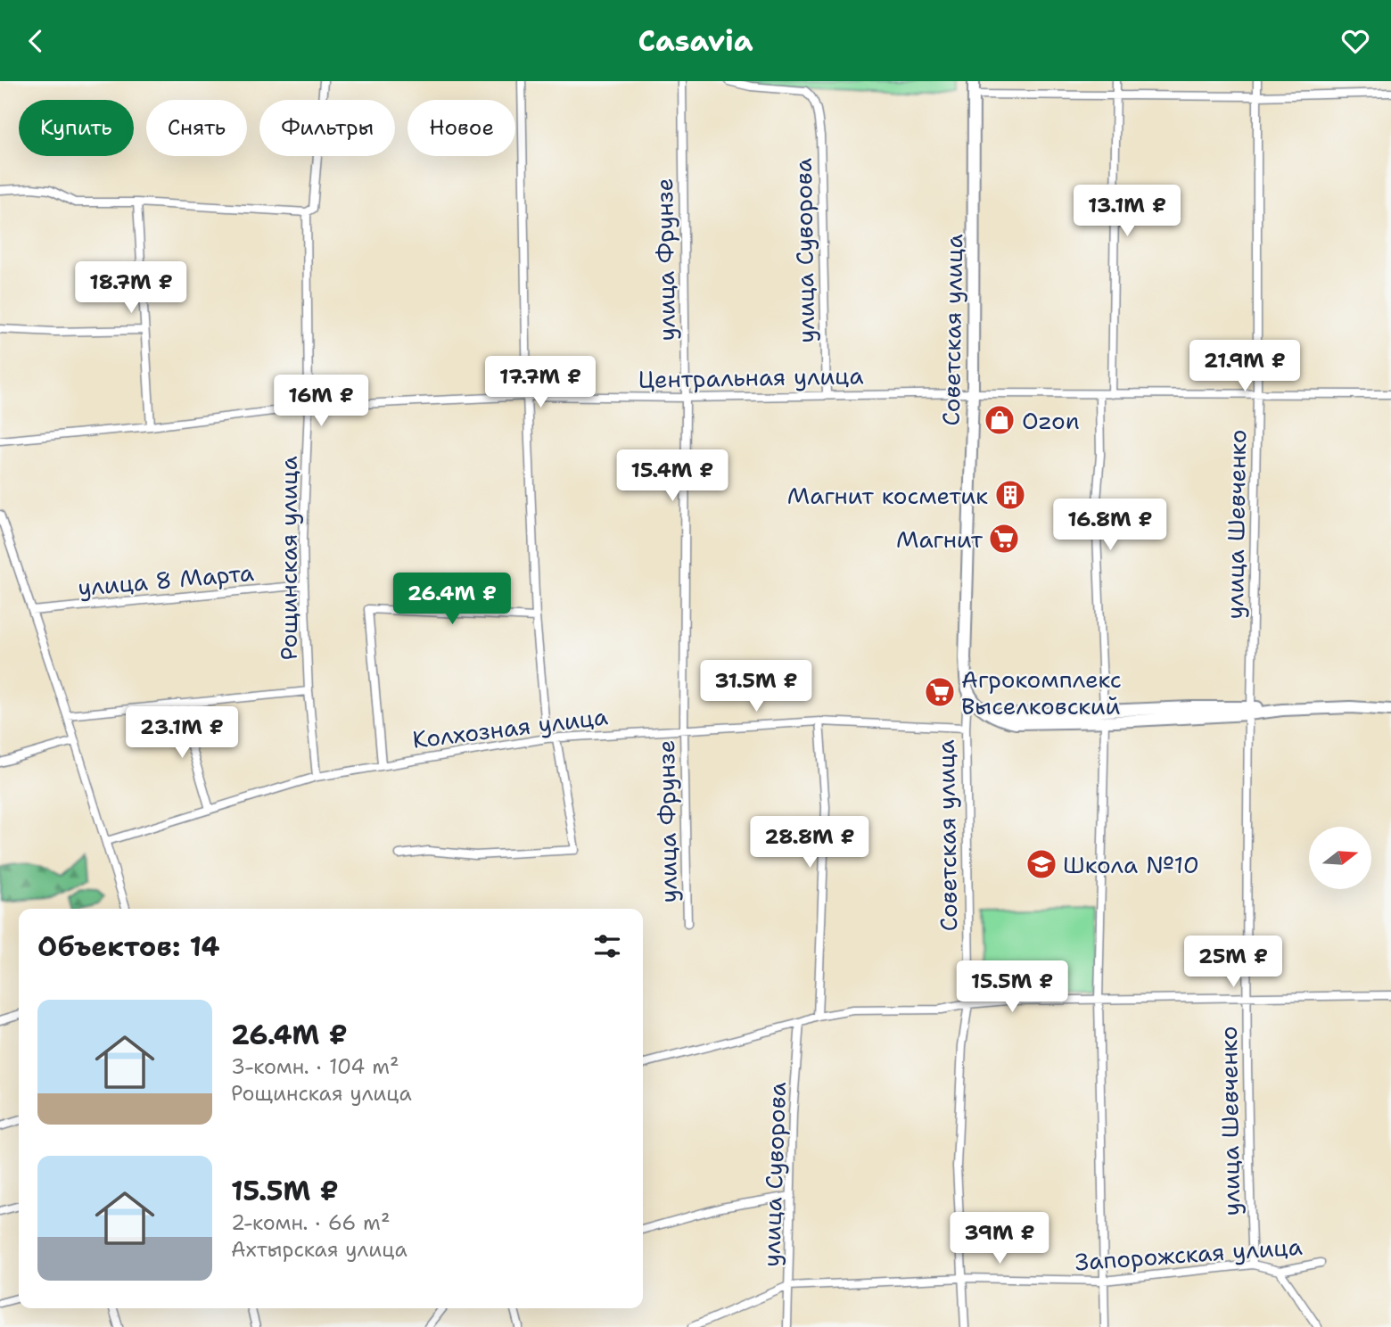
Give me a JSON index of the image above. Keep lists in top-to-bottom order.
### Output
{
  "streets": {
    "highway": ["Советская улица"],
    "street": [
      "улица Суворова",
      "улица Фрунзе",
      "Центральная улица",
      "улица Шевченко",
      "Рощинская улица",
      "улица 8 Марта",
      "Колхозная улица",
      "Запорожская улица"
    ]
  },
  "crossings": [
    ["улица Суворова", "Центральная улица"],
    ["улица Суворова", "Запорожская улица"],
    ["улица Фрунзе", "Центральная улица"],
    ["улица Фрунзе", "Колхозная улица"],
    ["Советская улица", "Центральная улица"],
    ["Советская улица", "Колхозная улица"],
    ["Советская улица", "Запорожская улица"],
    ["Центральная улица", "улица Шевченко"],
    ["Центральная улица", "Рощинская улица"],
    ["улица Шевченко", "Запорожская улица"],
    ["Рощинская улица", "улица 8 Марта"],
    ["Рощинская улица", "Колхозная улица"]
  ],
  "places": {
    "shop": ["Ozon"],
    "building": ["Магнит косметик"],
    "supermarket": ["Магнит", "Агрокомплекс Выселковский"],
    "school or university": ["Школа №10"]
  },
  "north": "right",
  "page": {
    "header": "Casavia",
    "chip": [
      "Купить",
      "Снять",
      "Фильтры",
      "Новое"
    ],
    "price": [
      "13.1M ₽",
      "18.7M ₽",
      "21.9M ₽",
      "17.7M ₽",
      "16M ₽",
      "15.4M ₽",
      "16.8M ₽",
      "26.4M ₽",
      "31.5M ₽",
      "23.1M ₽",
      "28.8M ₽",
      "25M ₽",
      "15.5M ₽",
      "39M ₽"
    ],
    "heading": "Объектов: 14",
    "list": [
      {
        "name": "26.4M ₽",
        "note": "3-комн. · 104 m² · Рощинская улица"
      },
      {
        "name": "15.5M ₽",
        "note": "2-комн. · 66 m² · Ахтырская улица"
      }
    ]
  }
}
